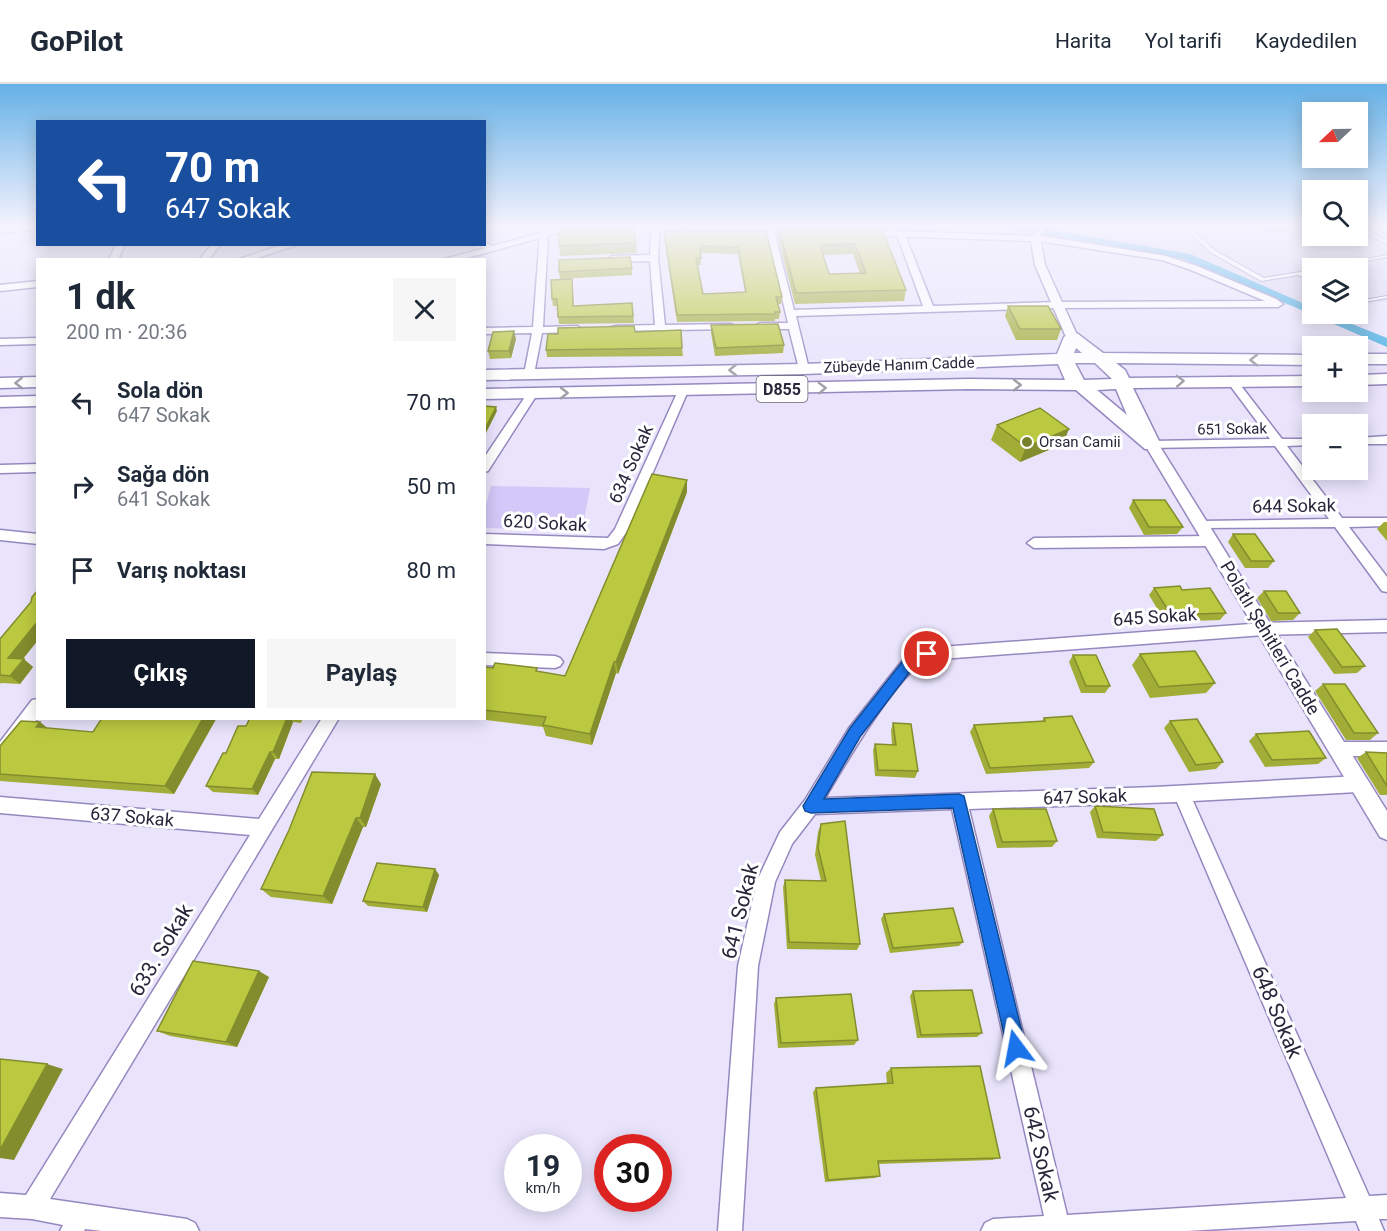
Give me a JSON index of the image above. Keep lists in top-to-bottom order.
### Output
{
  "streets": {
    "highway": ["Zübeyde Hanım Cadde", "D855"],
    "street": [
      "651 Sokak",
      "634 Sokak",
      "644 Sokak",
      "620 Sokak",
      "645 Sokak",
      "Polatlı Şehitleri Cadde",
      "647 Sokak",
      "637 Sokak",
      "641 Sokak",
      "633. Sokak",
      "648 Sokak",
      "642 Sokak"
    ]
  },
  "crossings": [
    ["Zübeyde Hanım Cadde", "634 Sokak"],
    ["651 Sokak", "Polatlı Şehitleri Cadde"],
    ["634 Sokak", "620 Sokak"],
    ["644 Sokak", "Polatlı Şehitleri Cadde"],
    ["645 Sokak", "Polatlı Şehitleri Cadde"],
    ["645 Sokak", "641 Sokak"],
    ["Polatlı Şehitleri Cadde", "647 Sokak"],
    ["647 Sokak", "641 Sokak"],
    ["647 Sokak", "648 Sokak"],
    ["647 Sokak", "642 Sokak"],
    ["637 Sokak", "633. Sokak"]
  ],
  "places": ["Orsan Camii"],
  "north": "left",
  "page": {
    "header": "GoPilot",
    "nav": ["Harita", "Yol tarifi", "Kaydedilen"],
    "map_buttons": ["+", "−"],
    "turn": ["70 m", "647 Sokak"],
    "heading": ["1 dk", "200 m · 20:36"],
    "list": [
      {
        "name": "Sola dön",
        "note": "647 Sokak",
        "value": "70 m"
      },
      {
        "name": "Sağa dön",
        "note": "641 Sokak",
        "value": "50 m"
      },
      {
        "name": "Varış noktası",
        "value": "80 m"
      }
    ],
    "buttons": ["Çıkış", "Paylaş"],
    "speed": "19 km/h",
    "limit": "30"
  }
}
